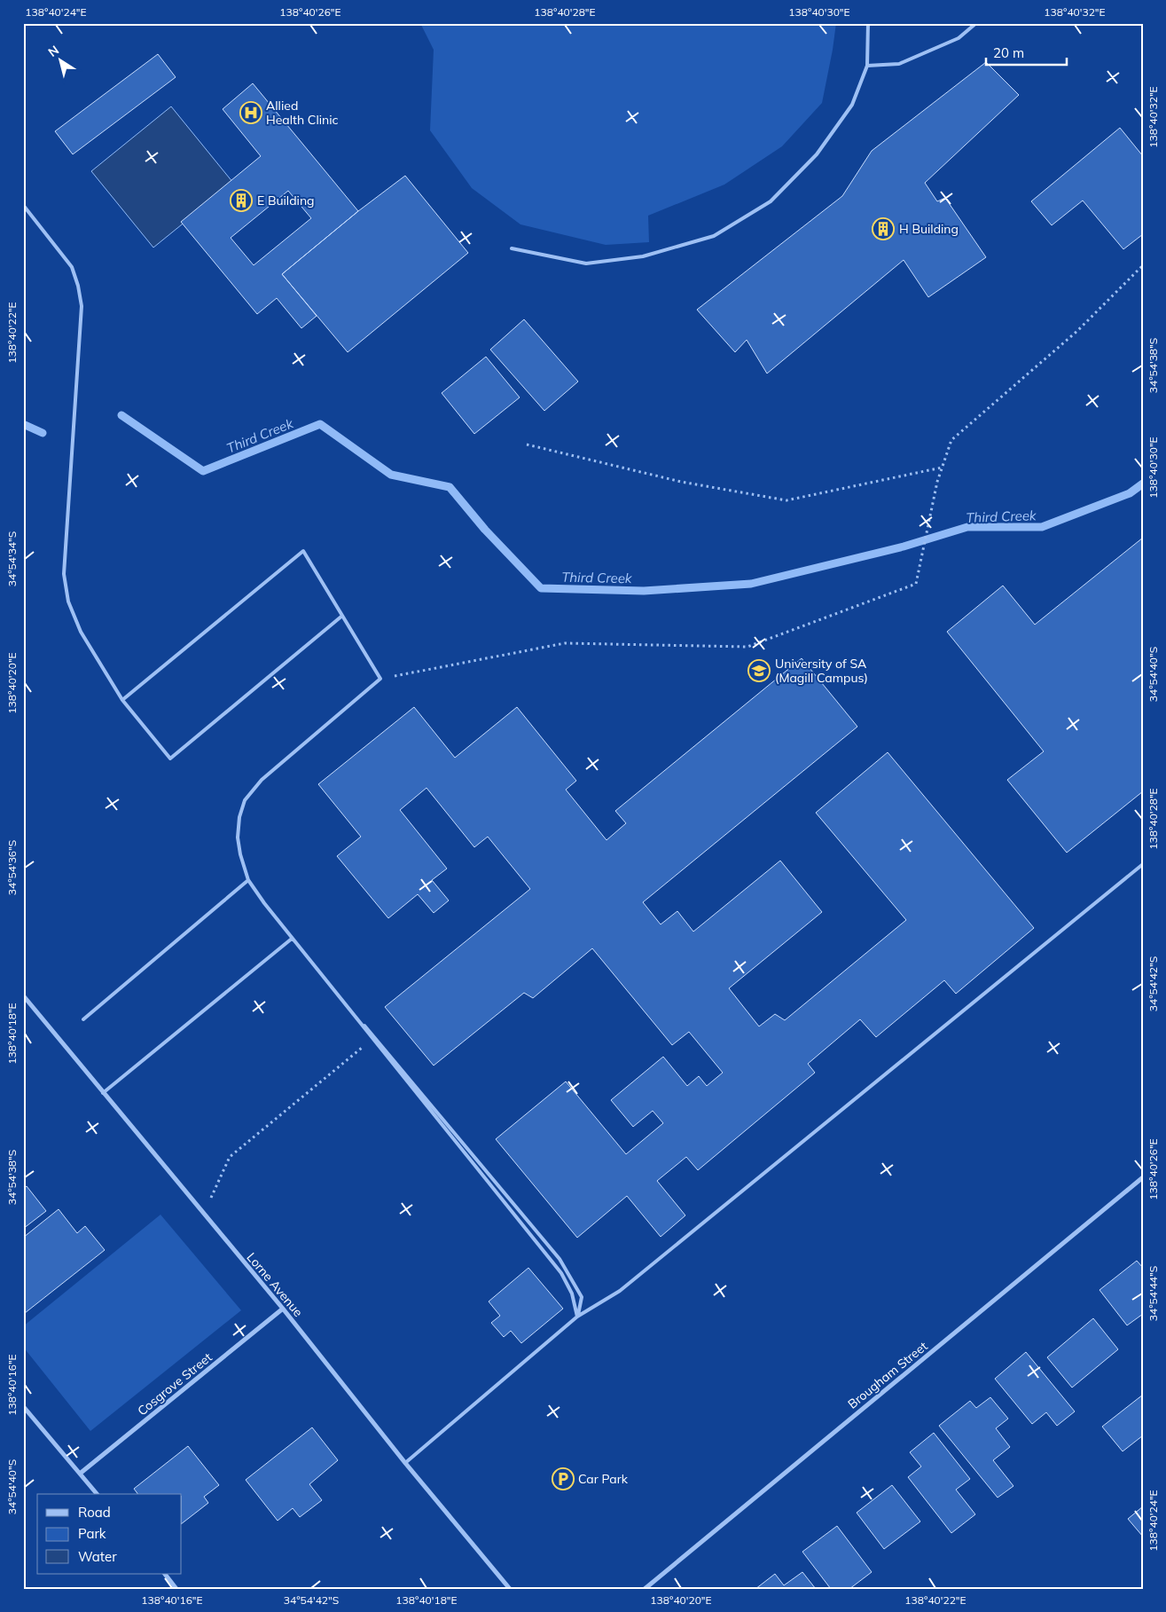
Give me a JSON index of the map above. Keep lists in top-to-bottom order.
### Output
{
  "streets": {
    "street": ["Lorne Avenue", "Brougham Street", "Cosgrove Street"]
  },
  "crossings": [
    ["Lorne Avenue", "Cosgrove Street"]
  ],
  "water": ["Third Creek"],
  "places": {
    "hospital": ["Allied Health Clinic"],
    "building": ["E Building", "H Building"],
    "school or university": ["University of SA (Magill Campus)"],
    "parking": ["Car Park"]
  },
  "legend": ["Road", "Park", "Water"],
  "scale_bar": "20 m",
  "north": "top left",
  "coordinates": [
    "138°40'24\"E",
    "138°40'26\"E",
    "138°40'28\"E",
    "138°40'30\"E",
    "138°40'32\"E",
    "138°40'22\"E",
    "34°54'38\"S",
    "34°54'34\"S",
    "34°54'40\"S",
    "138°40'20\"E",
    "34°54'36\"S",
    "34°54'42\"S",
    "138°40'18\"E",
    "34°54'44\"S",
    "138°40'16\"E"
  ]
}
